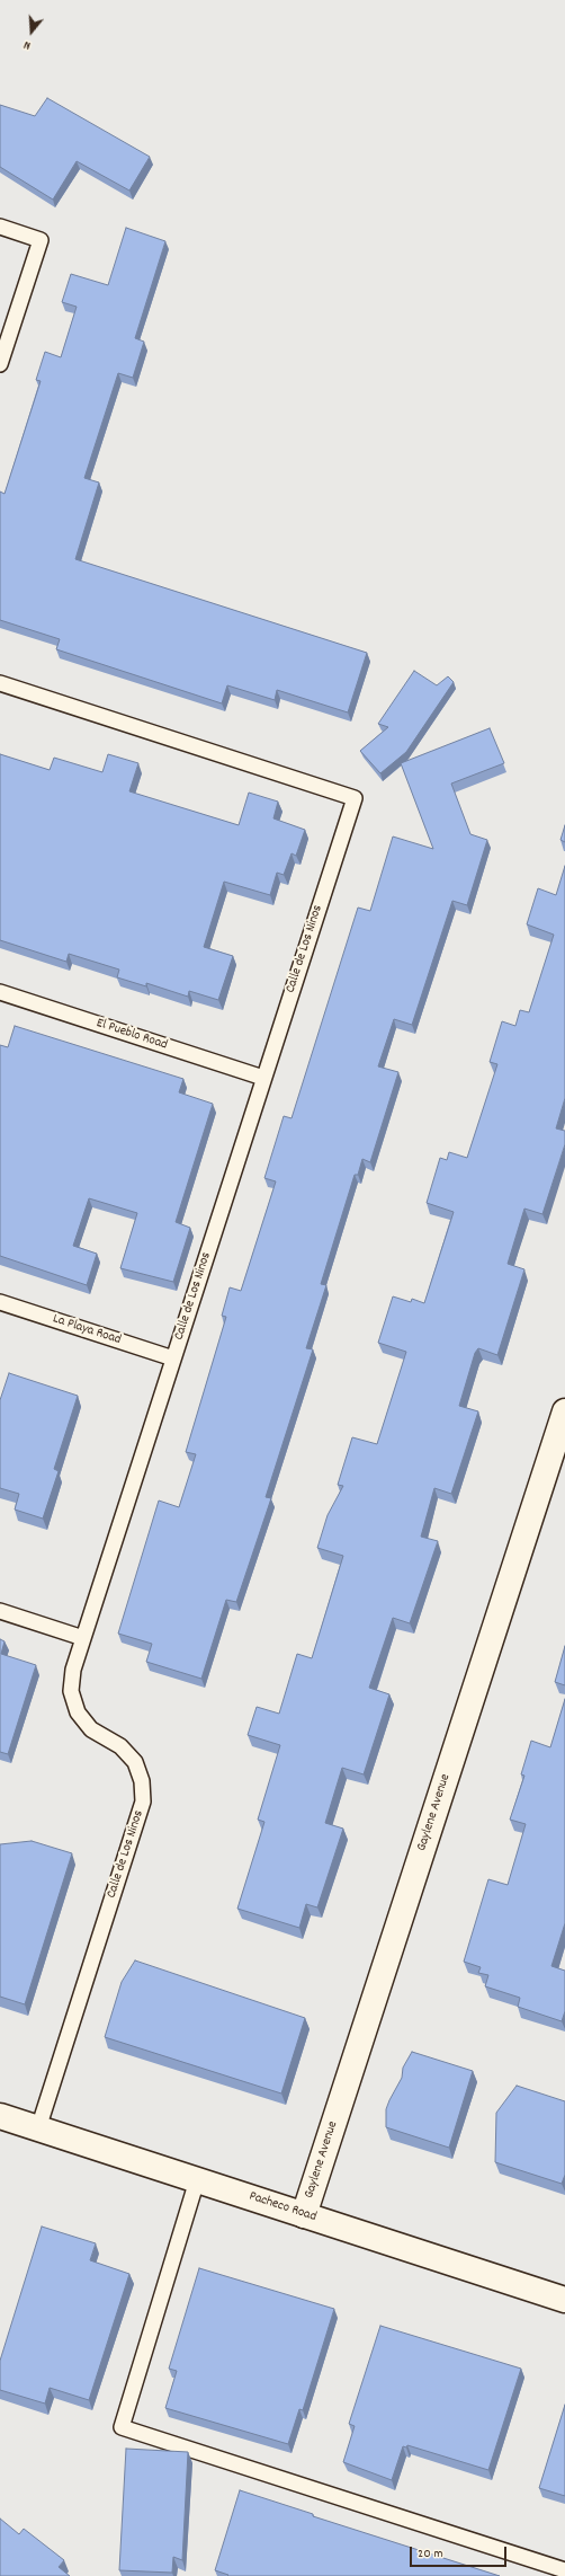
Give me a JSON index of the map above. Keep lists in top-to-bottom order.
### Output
{
  "streets": {
    "street": ["Gaylene Avenue", "Pacheco Road"],
    "lane": ["Calle de Los Ninos", "El Pueblo Road", "La Playa Road"]
  },
  "crossings": [
    ["Calle de Los Ninos", "El Pueblo Road"],
    ["Calle de Los Ninos", "La Playa Road"],
    ["Calle de Los Ninos", "Pacheco Road"],
    ["Gaylene Avenue", "Pacheco Road"]
  ],
  "scale_bar": "20 m",
  "north": "bottom"
}
